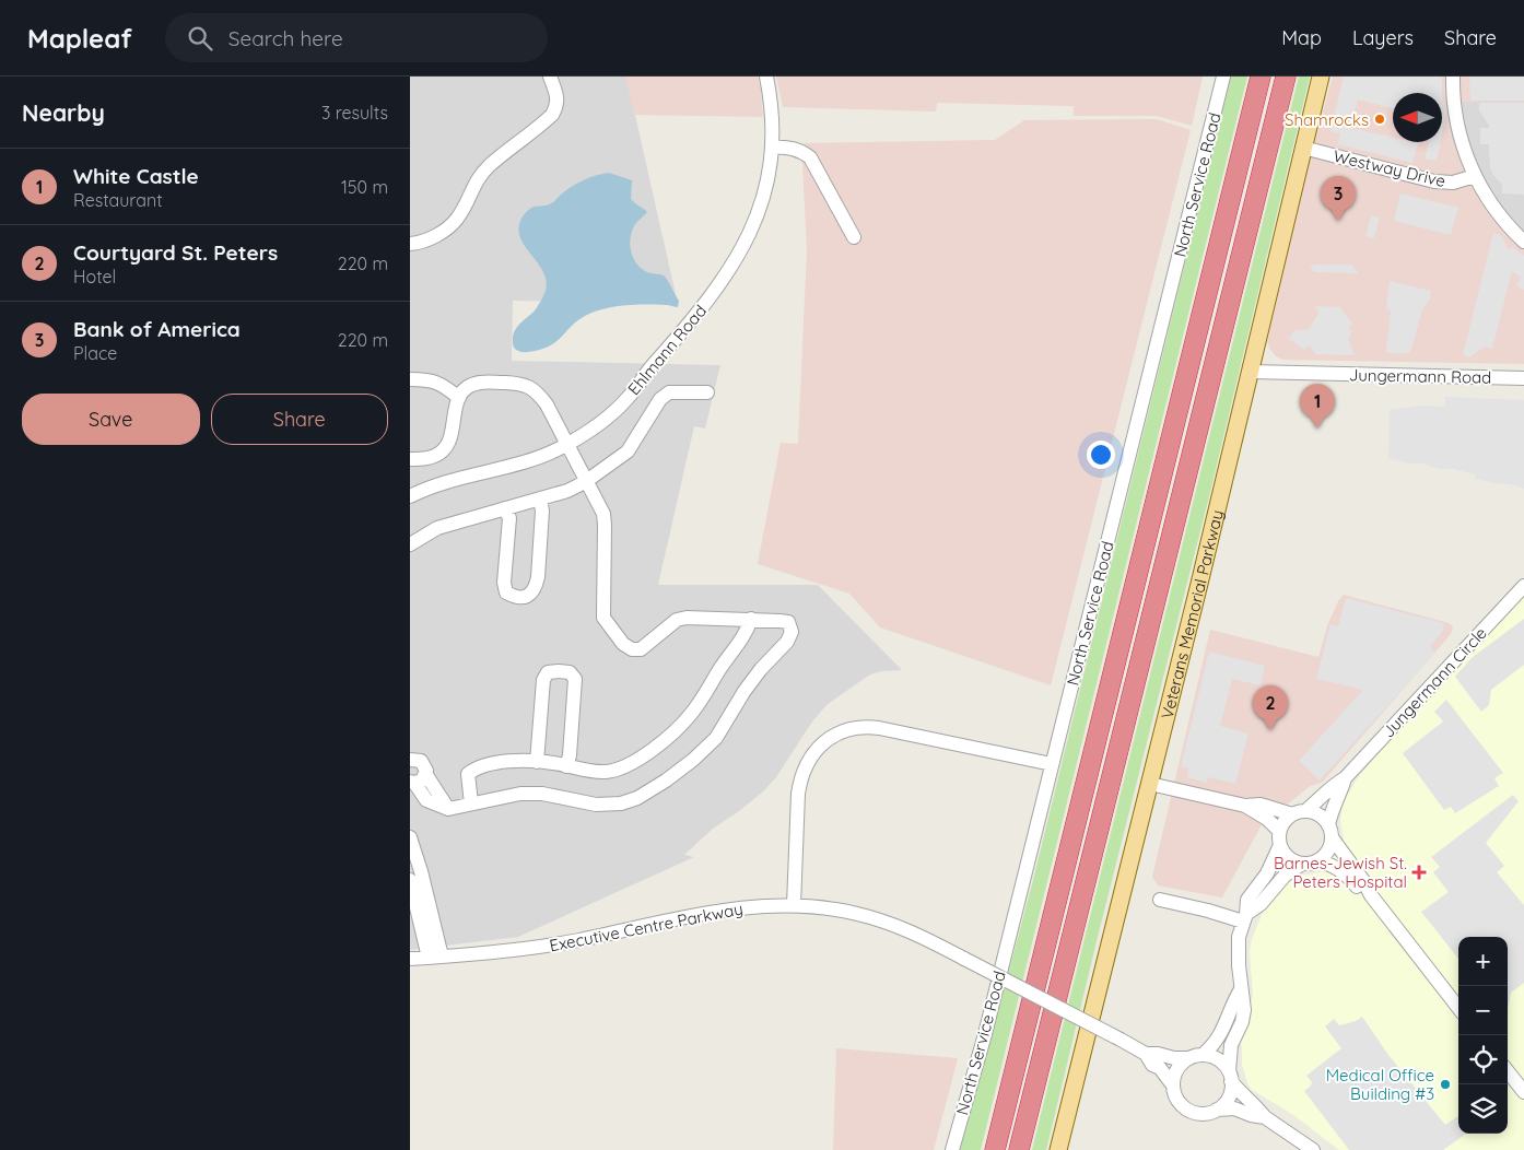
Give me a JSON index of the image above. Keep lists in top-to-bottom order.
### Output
{
  "streets": {
    "main road": ["Veterans Memorial Parkway"],
    "street": [
      "Westway Drive",
      "North Service Road",
      "Ehlmann Road",
      "Jungermann Road",
      "Jungermann Circle",
      "Executive Centre Parkway"
    ]
  },
  "crossings": [
    ["Westway Drive", "Veterans Memorial Parkway"],
    ["Jungermann Road", "Veterans Memorial Parkway"]
  ],
  "places": {
    "other": ["Shamrocks", "Medical Office Building #3"],
    "health": ["Barnes-Jewish St. Peters Hospital"]
  },
  "north": "left",
  "page": {
    "header": "Mapleaf",
    "search": "Search here",
    "nav": ["Map", "Layers", "Share"],
    "heading": ["Nearby", "3 results"],
    "list": [
      {
        "mark": "1",
        "name": "White Castle",
        "note": "Restaurant",
        "value": "150 m"
      },
      {
        "mark": "2",
        "name": "Courtyard St. Peters",
        "note": "Hotel",
        "value": "220 m"
      },
      {
        "mark": "3",
        "name": "Bank of America",
        "note": "Place",
        "value": "220 m"
      }
    ],
    "pins": ["3", "1", "2"],
    "buttons": ["Save", "Share"],
    "map_buttons": ["+", "−"]
  }
}
